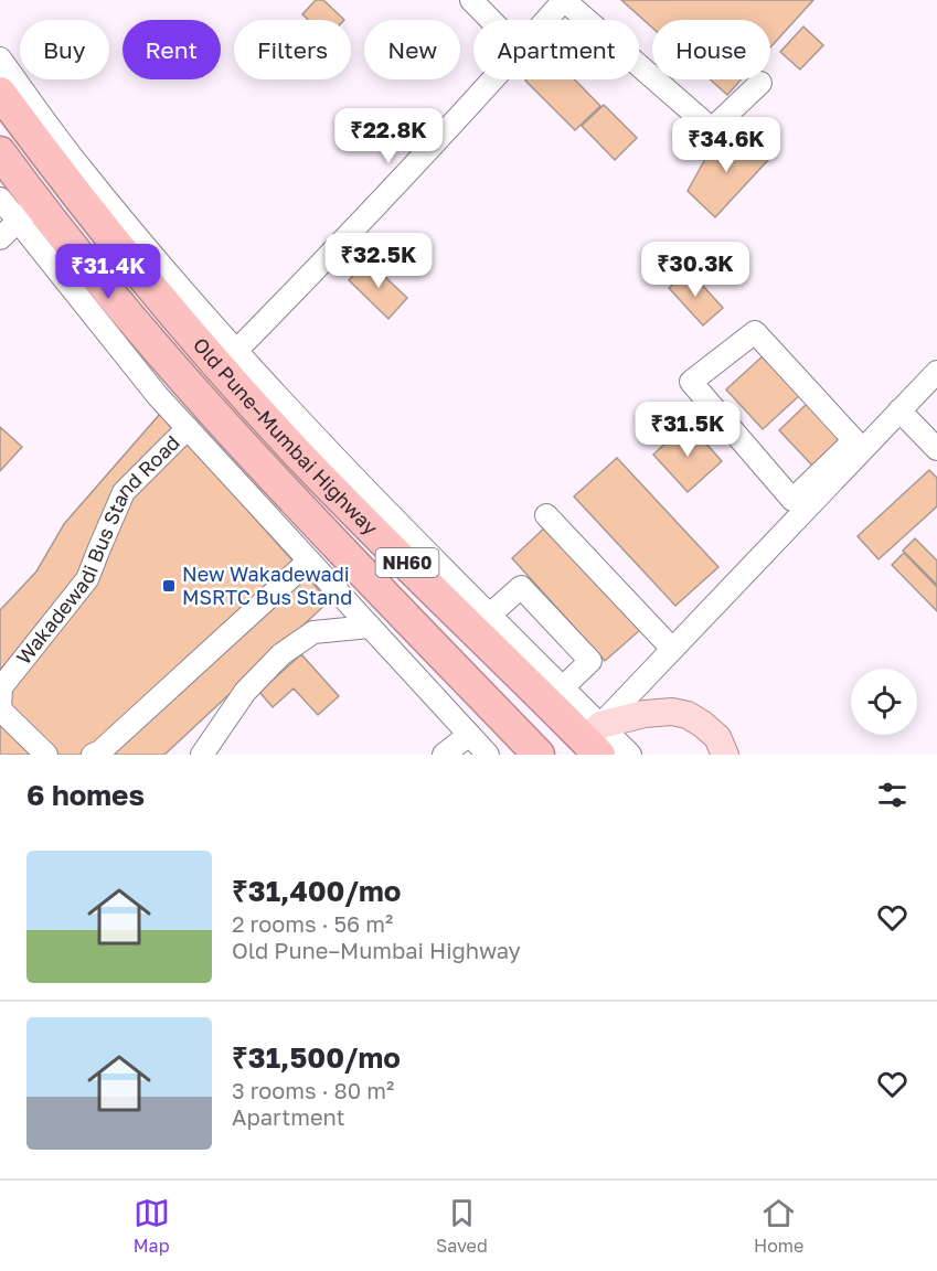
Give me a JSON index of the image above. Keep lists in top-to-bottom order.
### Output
{
  "streets": {
    "highway": ["Old Pune–Mumbai Highway", "NH60"],
    "street": ["Wakadewadi Bus Stand Road"]
  },
  "places": {
    "transit": ["New Wakadewadi MSRTC Bus Stand"]
  },
  "page": {
    "chip": [
      "Buy",
      "Rent",
      "Filters",
      "New",
      "Apartment",
      "House"
    ],
    "price": [
      "₹22.8K",
      "₹34.6K",
      "₹32.5K",
      "₹30.3K",
      "₹31.4K",
      "₹31.5K"
    ],
    "heading": "6 homes",
    "list": [
      {
        "name": "₹31,400/mo",
        "note": "2 rooms · 56 m² · Old Pune–Mumbai Highway"
      },
      {
        "name": "₹31,500/mo",
        "note": "3 rooms · 80 m² · Apartment"
      }
    ],
    "tabs": ["Map", "Saved", "Home"]
  }
}
